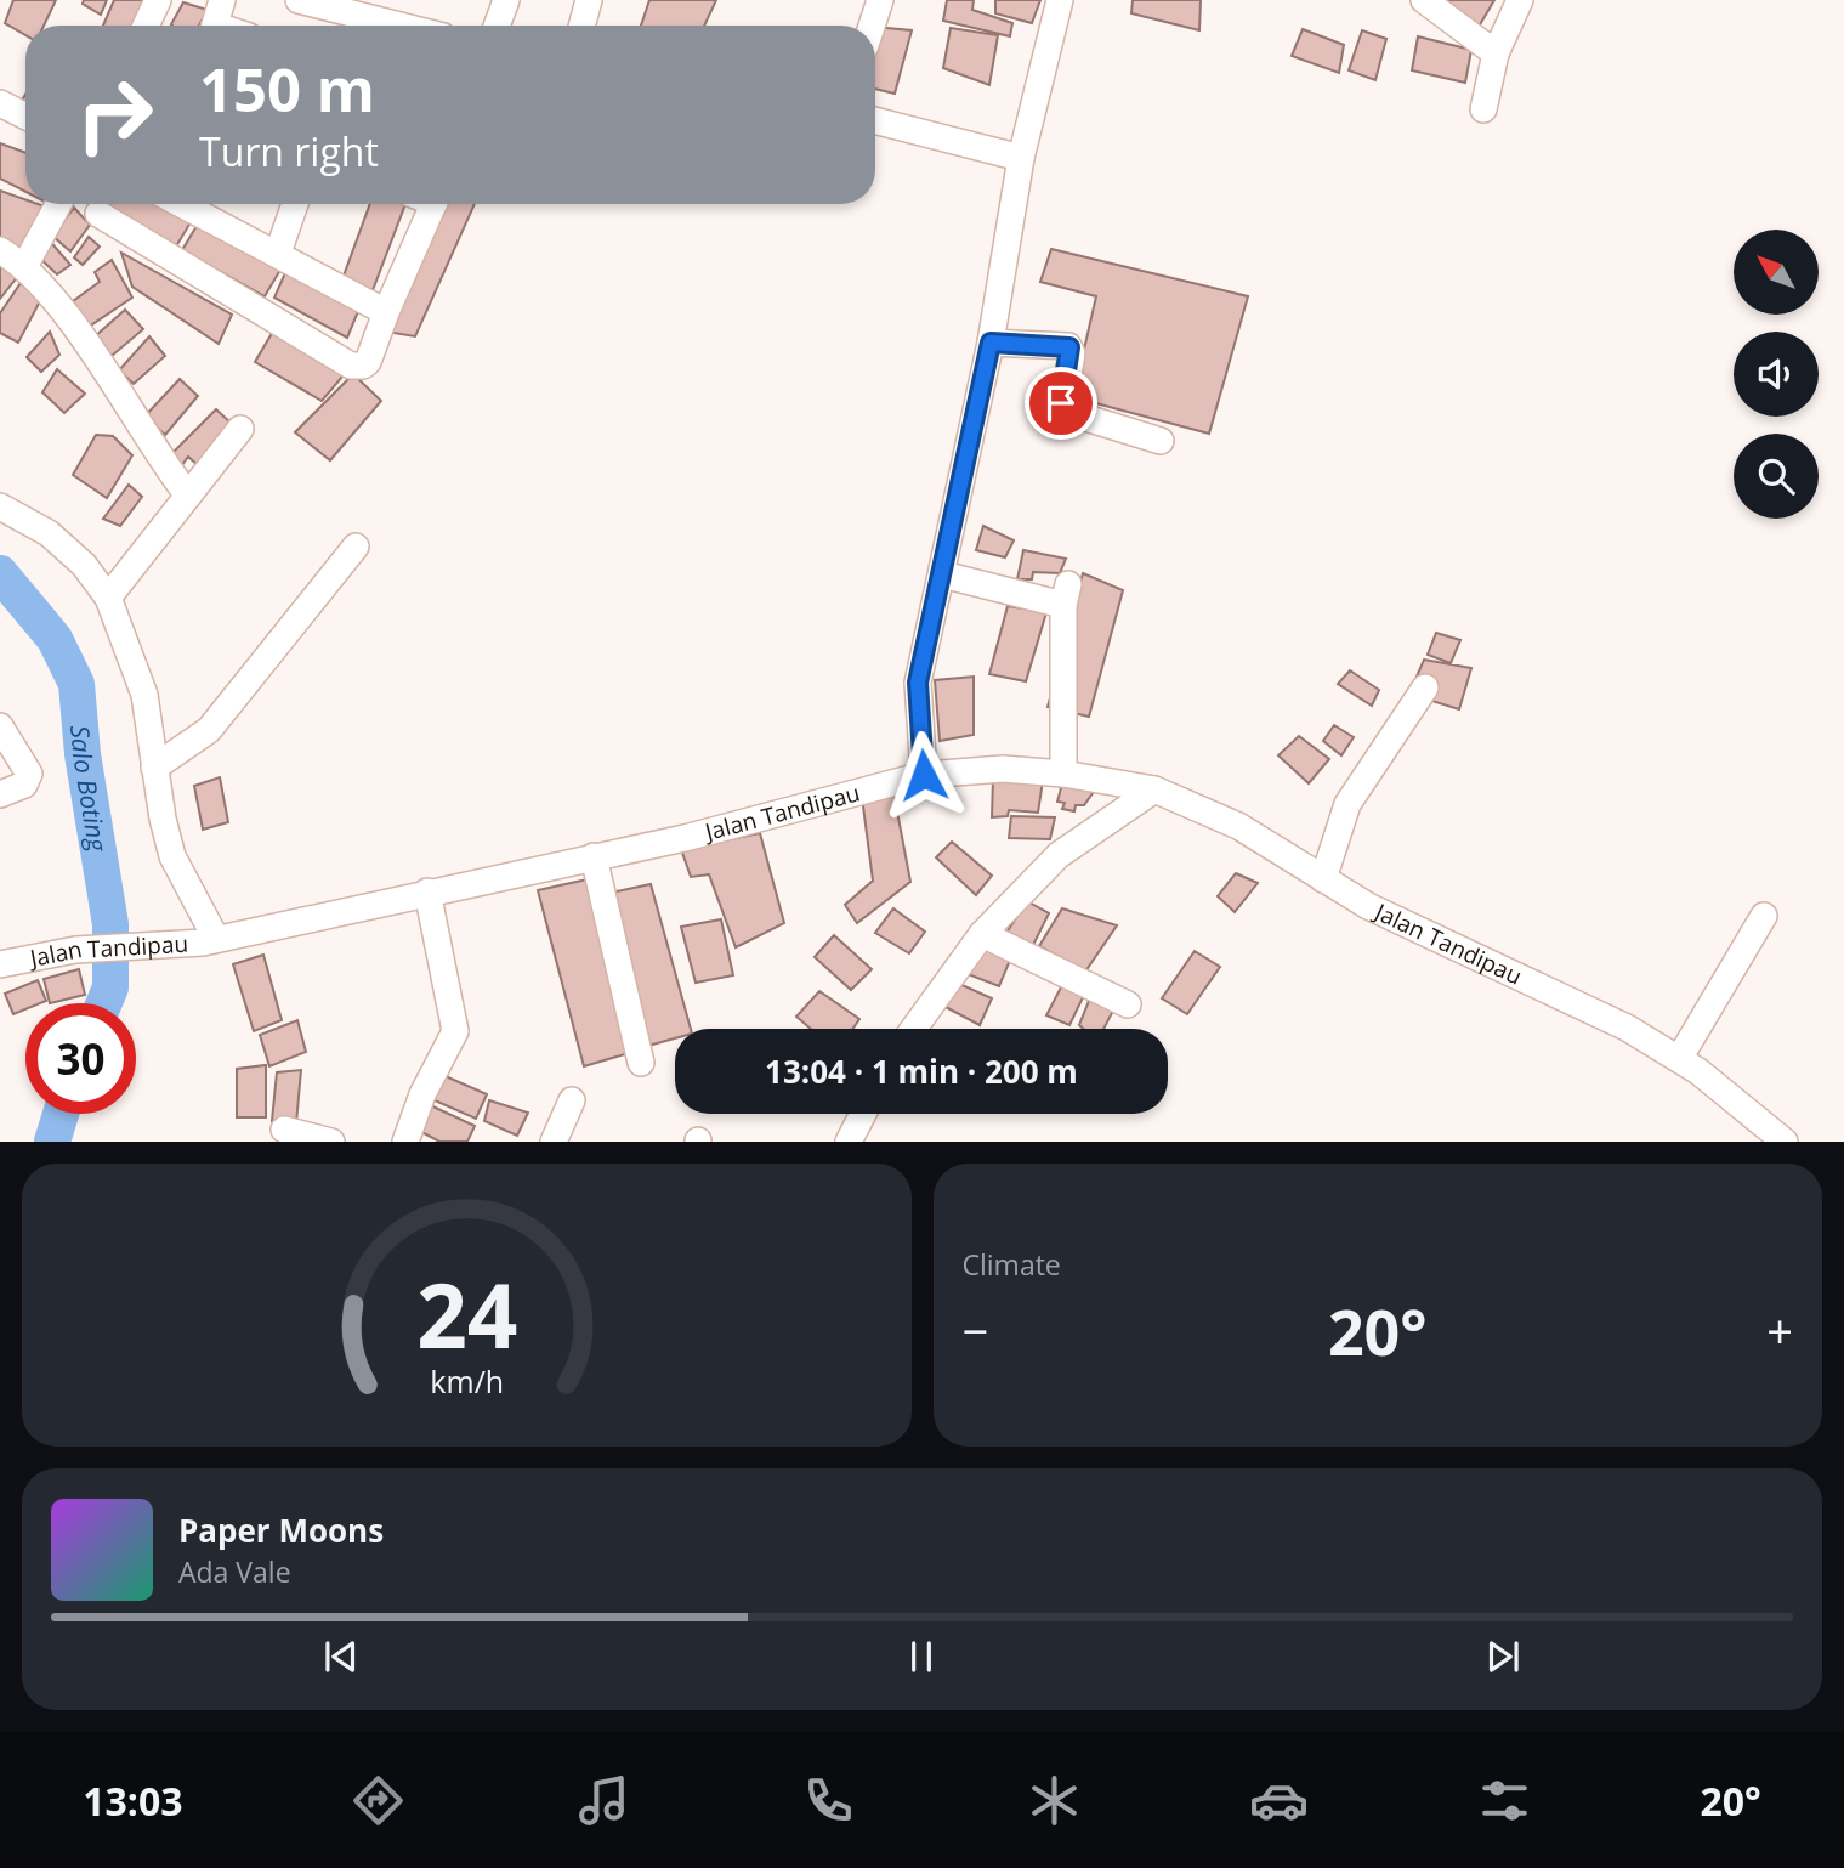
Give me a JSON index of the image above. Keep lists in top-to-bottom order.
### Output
{
  "streets": {
    "street": ["Jalan Tandipau"]
  },
  "water": ["Salo Boting"],
  "north": "top left",
  "page": {
    "turn": ["150 m", "Turn right"],
    "limit": "30",
    "trip": "13:04 · 1 min · 200 m",
    "tile": "Climate",
    "heat": ["−", "20°", "+"],
    "song": ["Paper Moons", "Ada Vale"],
    "tabs": ["13:03", "20°"],
    "gauge": ["24", "km/h"]
  }
}
